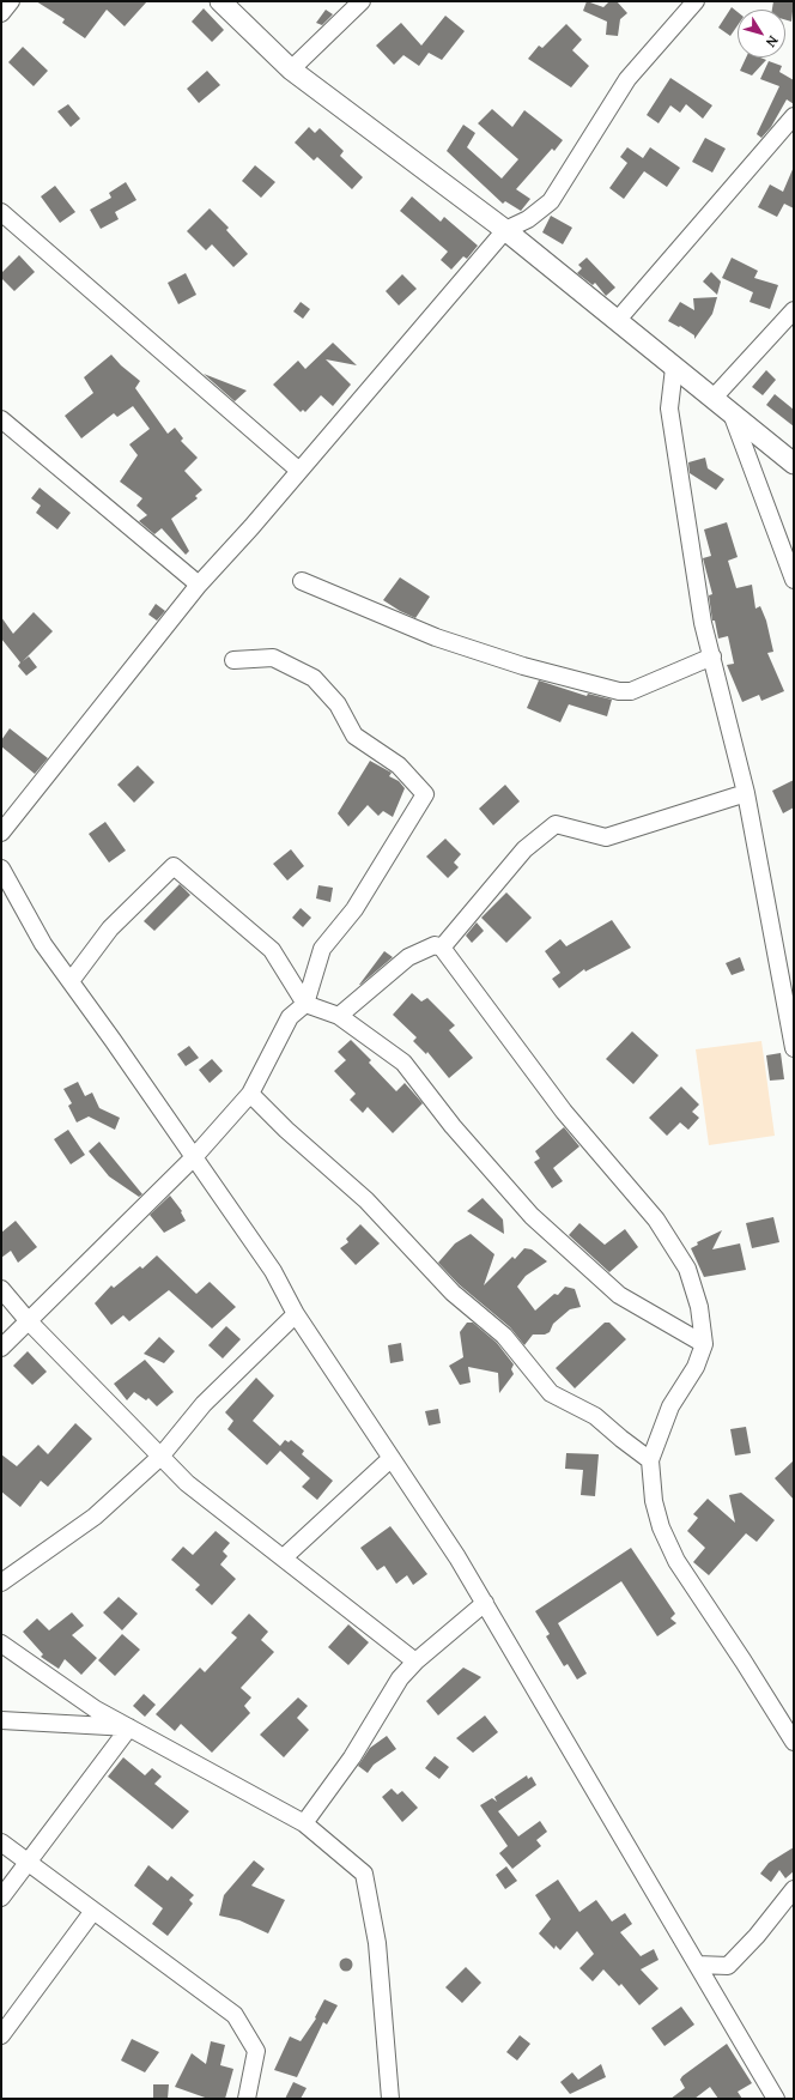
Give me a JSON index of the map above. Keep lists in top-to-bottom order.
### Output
{
  "north": "bottom right"
}
